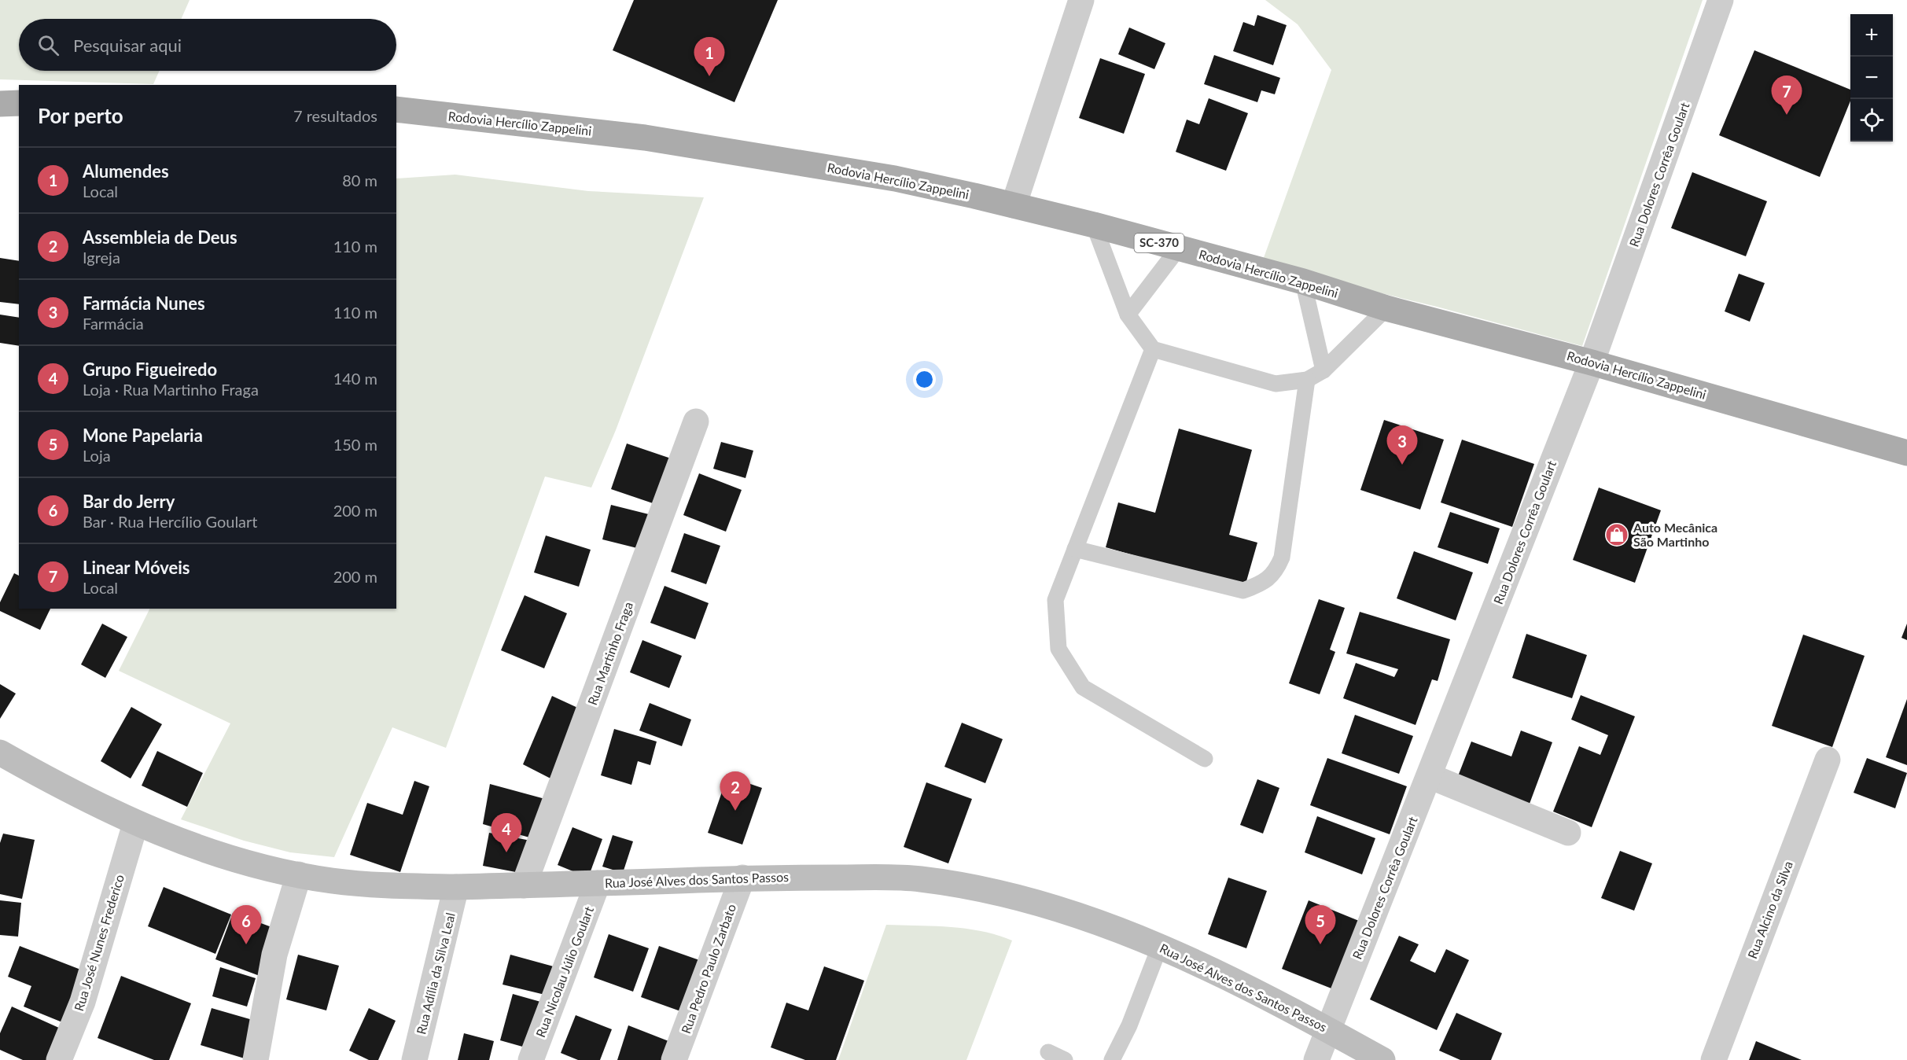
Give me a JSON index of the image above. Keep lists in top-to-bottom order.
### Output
{
  "streets": {
    "main road": ["Rodovia Hercílio Zappelini", "SC-370"],
    "street": [
      "Rua Dolores Corrêa Goulart",
      "Rua Martinho Fraga",
      "Rua José Alves dos Santos Passos",
      "Rua Alcino da Silva",
      "Rua José Nunes Frederico",
      "Rua Pedro Paulo Zarbato",
      "Rua Nicolau Júlio Goulart",
      "Rua Adília da Silva Leal"
    ]
  },
  "crossings": [
    ["Rodovia Hercílio Zappelini", "Rua Dolores Corrêa Goulart"],
    ["Rua Dolores Corrêa Goulart", "Rua José Alves dos Santos Passos"],
    ["Rua Martinho Fraga", "Rua José Alves dos Santos Passos"],
    ["Rua José Alves dos Santos Passos", "Rua José Nunes Frederico"],
    ["Rua José Alves dos Santos Passos", "Rua Pedro Paulo Zarbato"],
    ["Rua José Alves dos Santos Passos", "Rua Nicolau Júlio Goulart"],
    ["Rua José Alves dos Santos Passos", "Rua Adília da Silva Leal"]
  ],
  "places": {
    "shop": ["Auto Mecânica São Martinho"]
  },
  "page": {
    "map_buttons": ["+", "−"],
    "search": "Pesquisar aqui",
    "pins": [
      "1",
      "7",
      "3",
      "2",
      "4",
      "5",
      "6"
    ],
    "heading": ["Por perto", "7 resultados"],
    "list": [
      {
        "mark": "1",
        "name": "Alumendes",
        "note": "Local",
        "value": "80 m"
      },
      {
        "mark": "2",
        "name": "Assembleia de Deus",
        "note": "Igreja",
        "value": "110 m"
      },
      {
        "mark": "3",
        "name": "Farmácia Nunes",
        "note": "Farmácia",
        "value": "110 m"
      },
      {
        "mark": "4",
        "name": "Grupo Figueiredo",
        "note": "Loja · Rua Martinho Fraga",
        "value": "140 m"
      },
      {
        "mark": "5",
        "name": "Mone Papelaria",
        "note": "Loja",
        "value": "150 m"
      },
      {
        "mark": "6",
        "name": "Bar do Jerry",
        "note": "Bar · Rua Hercílio Goulart",
        "value": "200 m"
      },
      {
        "mark": "7",
        "name": "Linear Móveis",
        "note": "Local",
        "value": "200 m"
      }
    ]
  }
}
